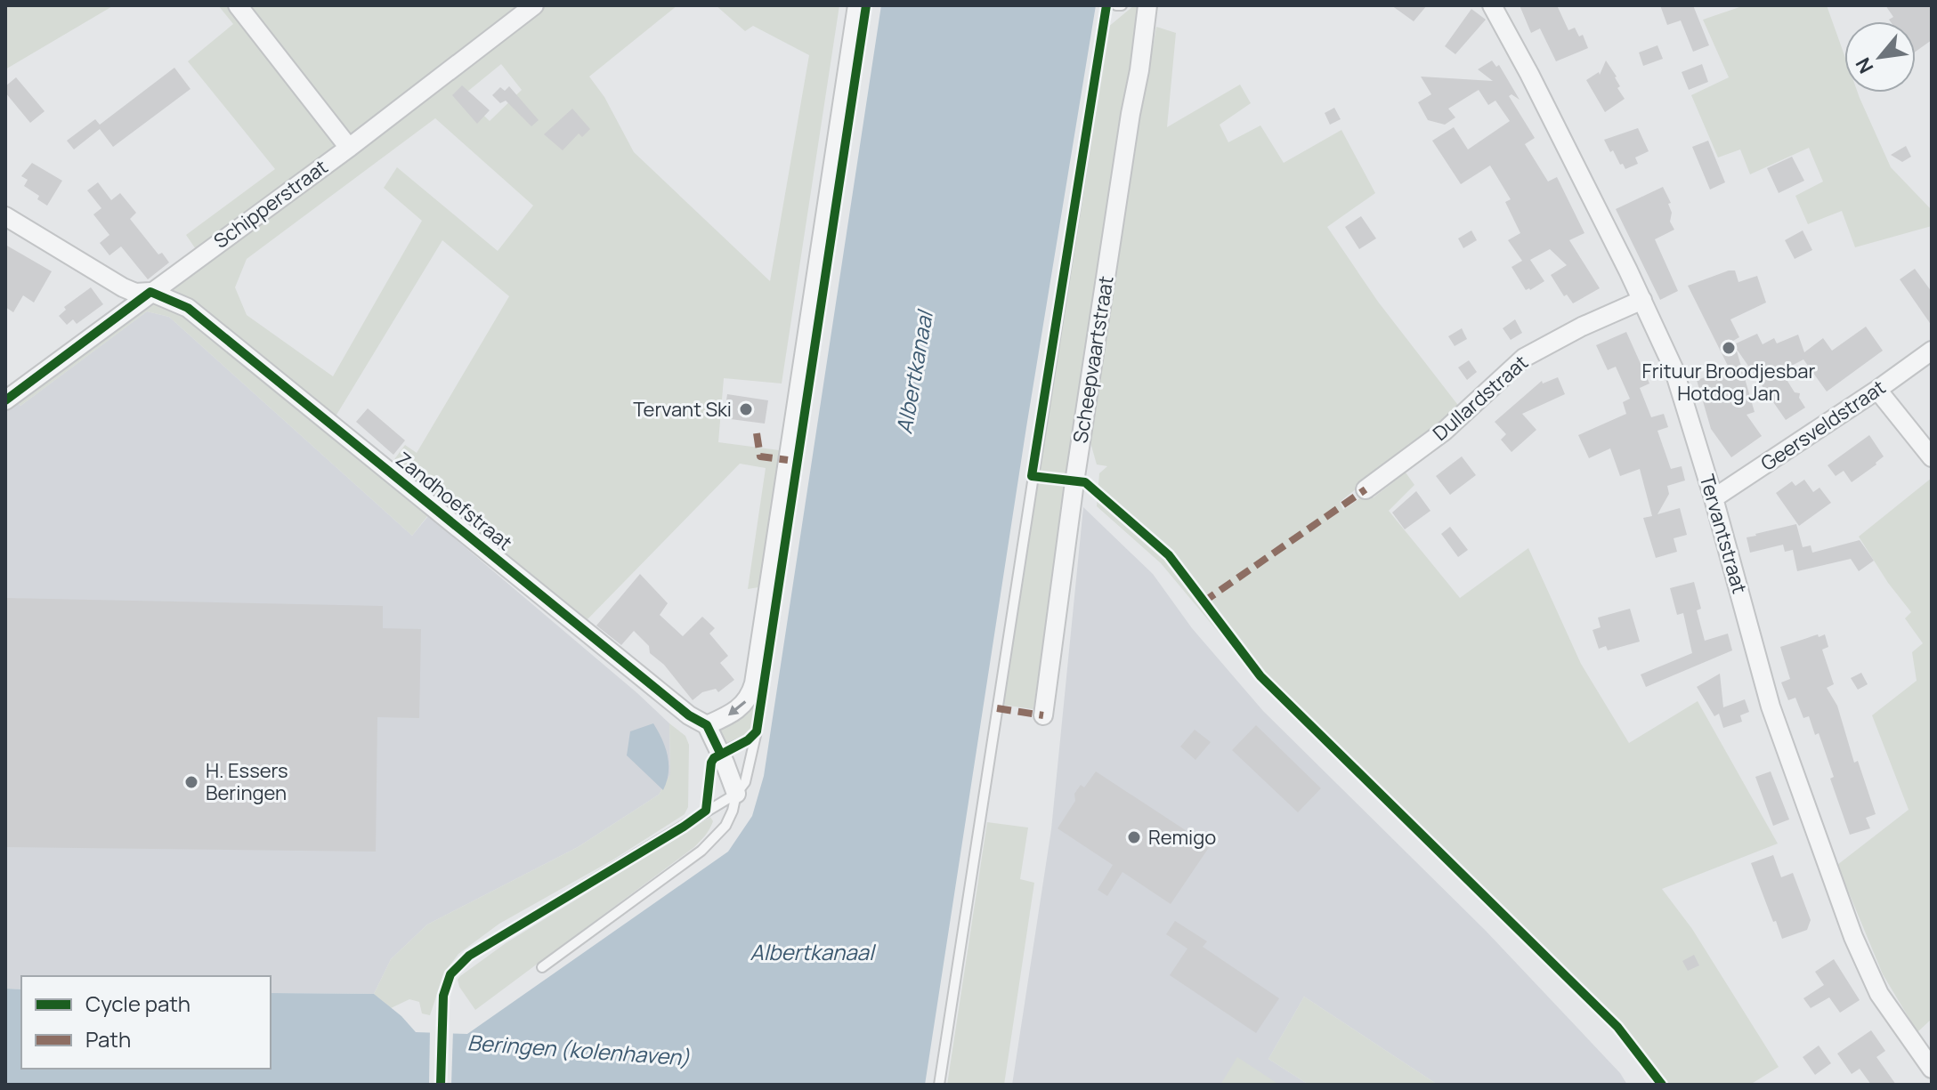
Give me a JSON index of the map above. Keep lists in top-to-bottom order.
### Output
{
  "streets": {
    "street": [
      "Schipperstraat",
      "Scheepvaartstraat",
      "Dullardstraat",
      "Geersveldstraat",
      "Zandhoefstraat",
      "Tervantstraat"
    ]
  },
  "crossings": [
    ["Schipperstraat", "Zandhoefstraat"],
    ["Dullardstraat", "Tervantstraat"],
    ["Geersveldstraat", "Tervantstraat"]
  ],
  "water": ["Albertkanaal", "Beringen (kolenhaven)"],
  "places": [
    "Frituur Broodjesbar Hotdog Jan",
    "Tervant Ski",
    "H. Essers Beringen",
    "Remigo"
  ],
  "legend": ["Cycle path", "Path"],
  "north": "bottom left"
}
